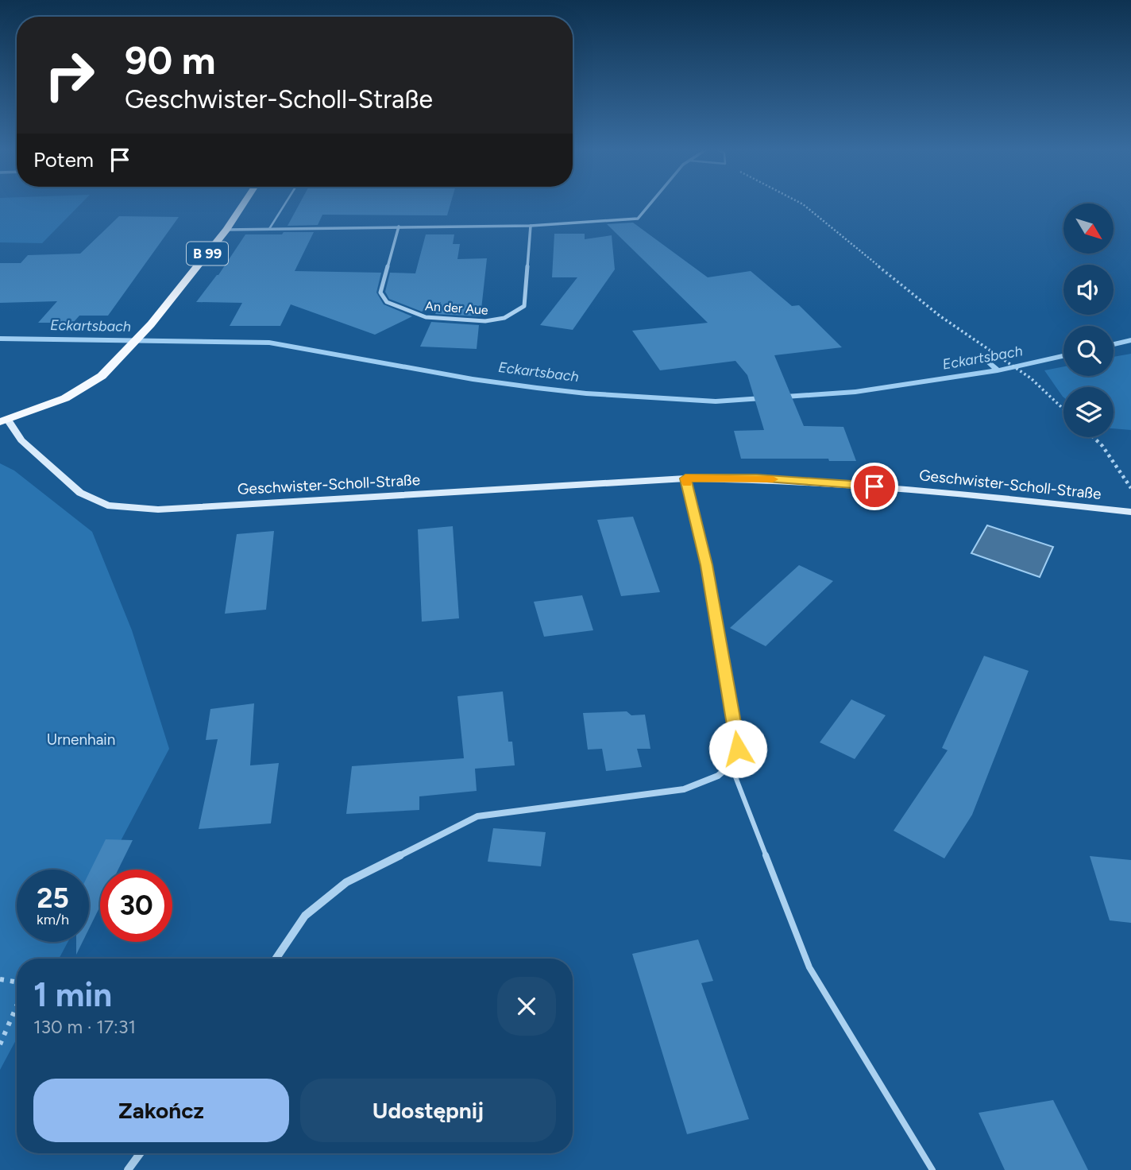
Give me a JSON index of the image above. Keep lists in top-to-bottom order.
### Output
{
  "streets": {
    "main road": ["B 99"],
    "street": ["An der Aue", "Geschwister-Scholl-Straße"]
  },
  "crossings": [
    ["B 99", "Geschwister-Scholl-Straße"]
  ],
  "water": ["Eckartsbach"],
  "parks": ["Urnenhain"],
  "north": "bottom right",
  "page": {
    "turn": ["90 m", "Geschwister-Scholl-Straße"],
    "then": "Potem",
    "speed": "25 km/h",
    "limit": "30",
    "heading": ["1 min", "130 m · 17:31"],
    "buttons": ["Zakończ", "Udostępnij"]
  }
}
